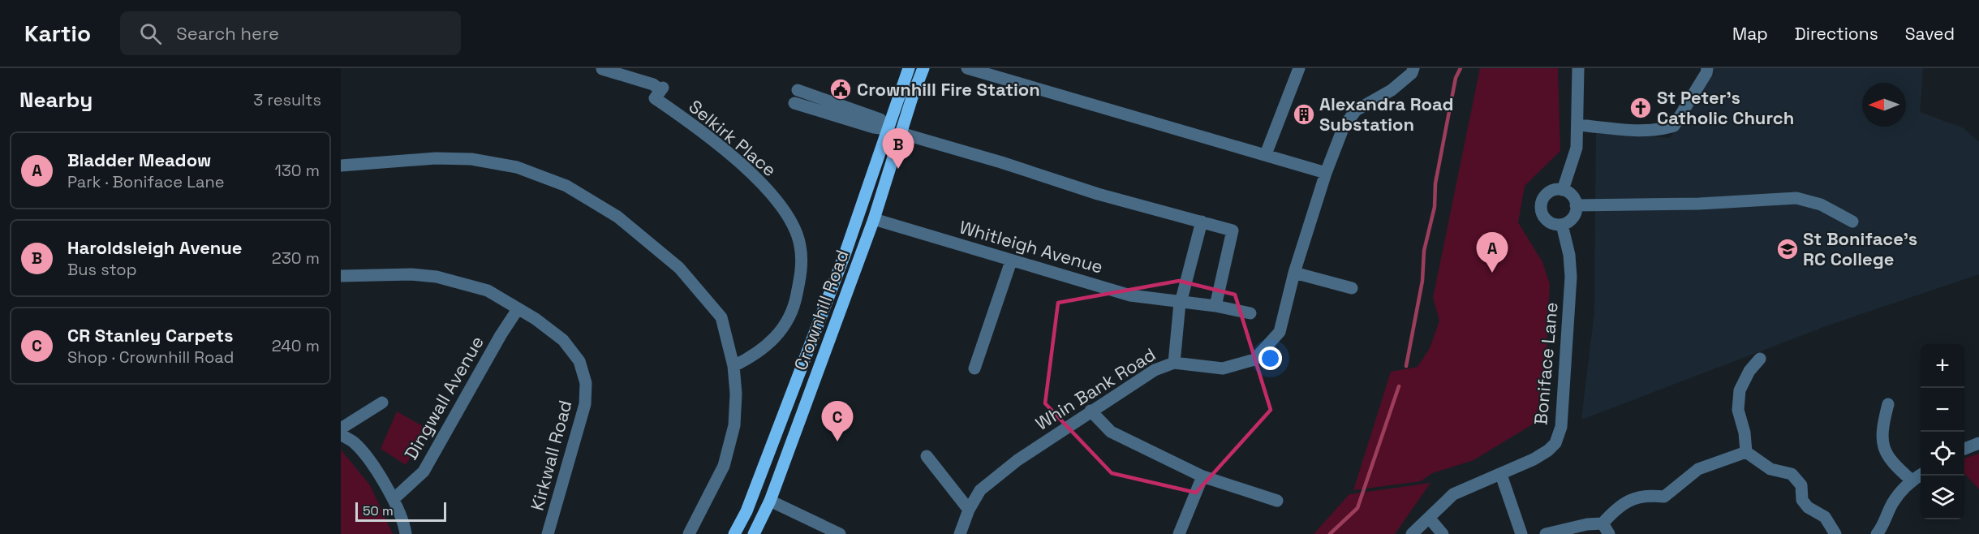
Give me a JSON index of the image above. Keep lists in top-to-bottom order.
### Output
{
  "streets": {
    "main road": ["Crownhill Road"],
    "street": [
      "Selkirk Place",
      "Whitleigh Avenue",
      "Boniface Lane",
      "Whin Bank Road",
      "Dingwall Avenue",
      "Kirkwall Road"
    ]
  },
  "crossings": [
    ["Whitleigh Avenue", "Crownhill Road"],
    ["Dingwall Avenue", "Kirkwall Road"]
  ],
  "places": {
    "public building": ["Crownhill Fire Station"],
    "church": ["St Peter's Catholic Church"],
    "building": ["Alexandra Road Substation"],
    "school or university": ["St Boniface's RC College"]
  },
  "scale_bar": "50 m",
  "north": "left",
  "page": {
    "header": "Kartio",
    "search": "Search here",
    "nav": ["Map", "Directions", "Saved"],
    "heading": ["Nearby", "3 results"],
    "pins": ["B", "A", "C"],
    "list": [
      {
        "mark": "A",
        "name": "Bladder Meadow",
        "note": "Park · Boniface Lane",
        "value": "130 m"
      },
      {
        "mark": "B",
        "name": "Haroldsleigh Avenue",
        "note": "Bus stop",
        "value": "230 m"
      },
      {
        "mark": "C",
        "name": "CR Stanley Carpets",
        "note": "Shop · Crownhill Road",
        "value": "240 m"
      }
    ],
    "map_buttons": ["+", "−"],
    "scale": "50 m"
  }
}
